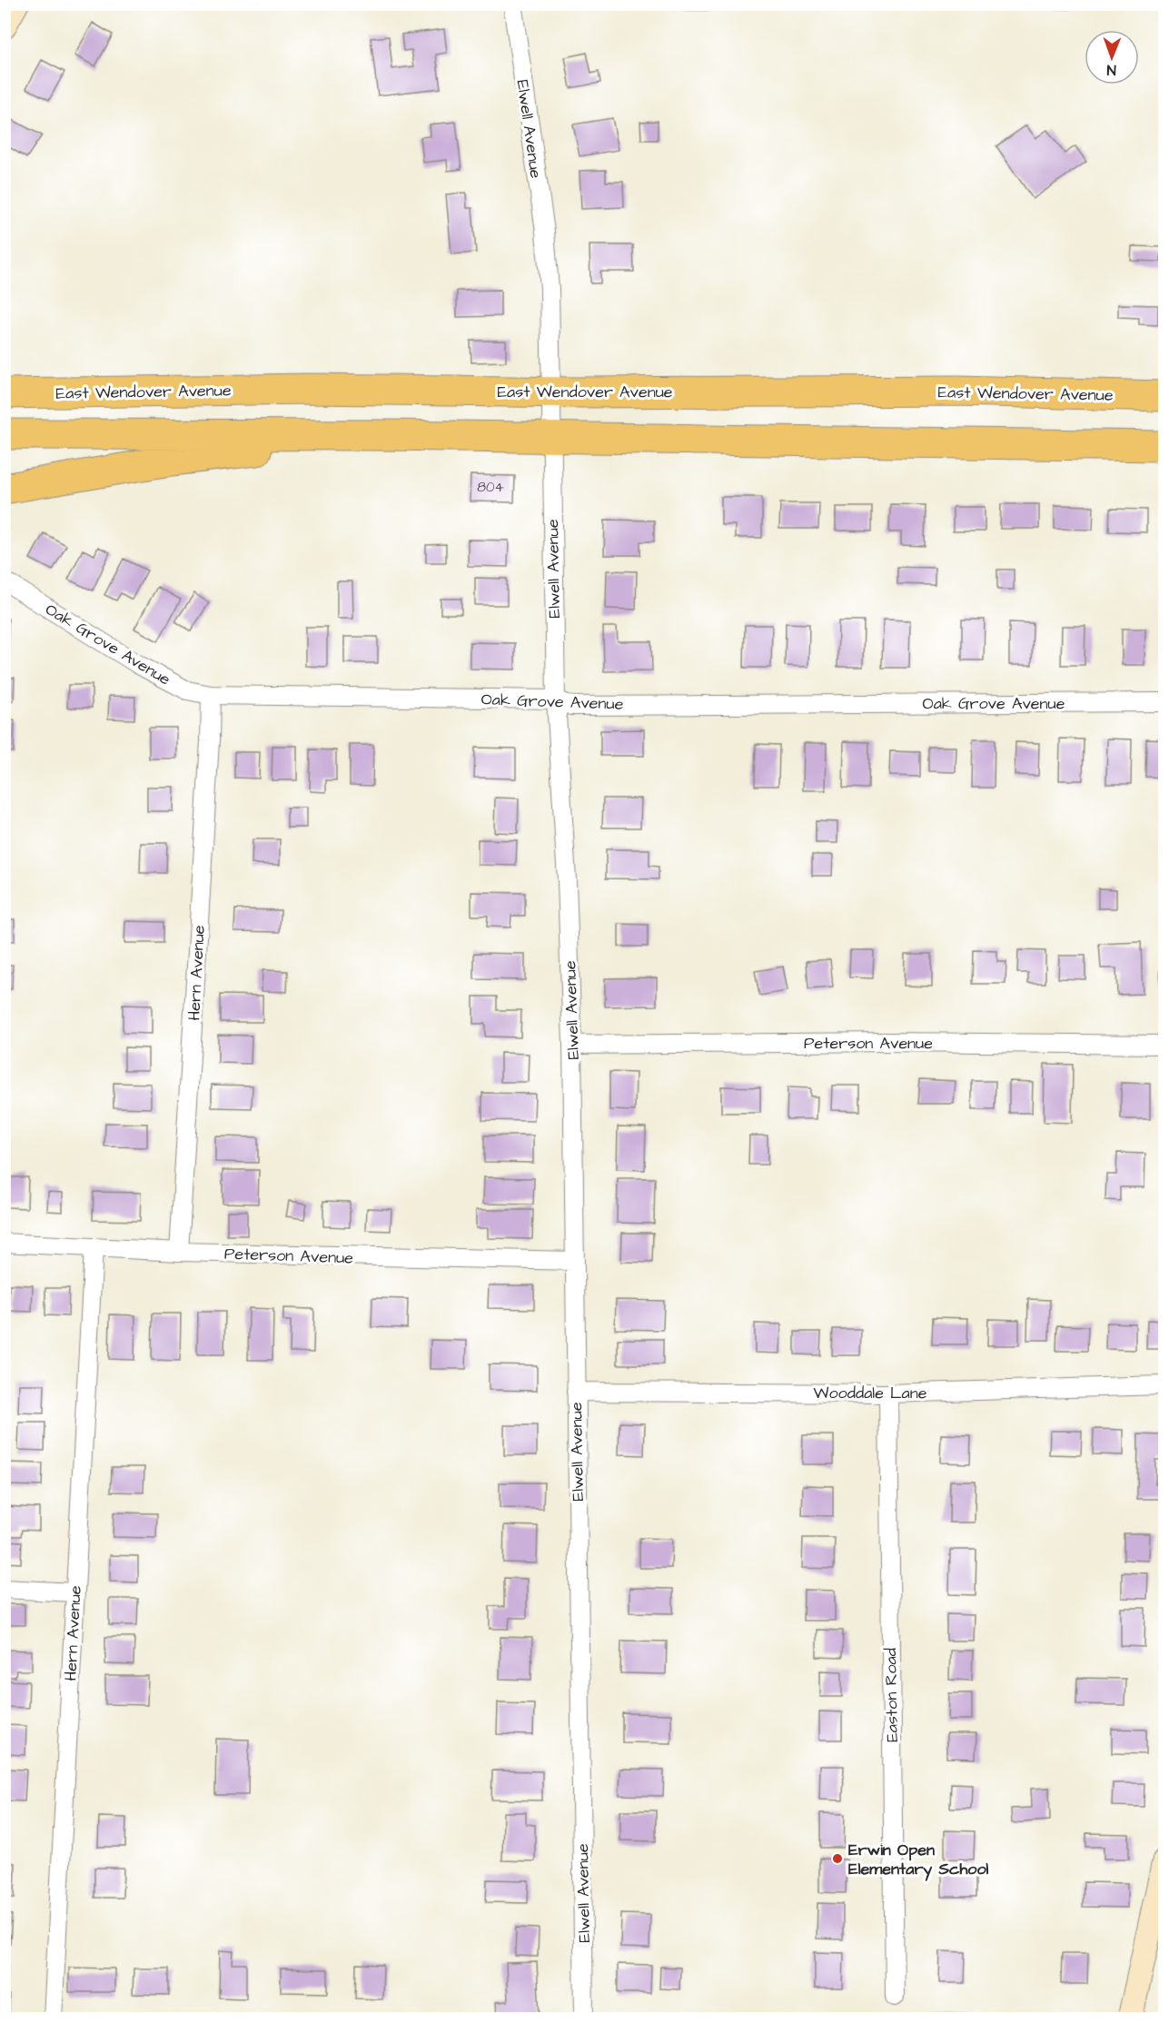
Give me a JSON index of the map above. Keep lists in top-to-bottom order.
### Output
{
  "streets": {
    "highway": ["East Wendover Avenue"],
    "street": [
      "Elwell Avenue",
      "Oak Grove Avenue",
      "Hern Avenue",
      "Peterson Avenue",
      "Wooddale Lane",
      "Easton Road"
    ]
  },
  "crossings": [
    ["Elwell Avenue", "East Wendover Avenue"],
    ["Elwell Avenue", "Oak Grove Avenue"],
    ["Elwell Avenue", "Peterson Avenue"],
    ["Elwell Avenue", "Wooddale Lane"],
    ["Oak Grove Avenue", "Hern Avenue"],
    ["Hern Avenue", "Peterson Avenue"],
    ["Wooddale Lane", "Easton Road"]
  ],
  "places": ["Erwin Open Elementary School"],
  "house_numbers": ["804"],
  "north": "bottom"
}
